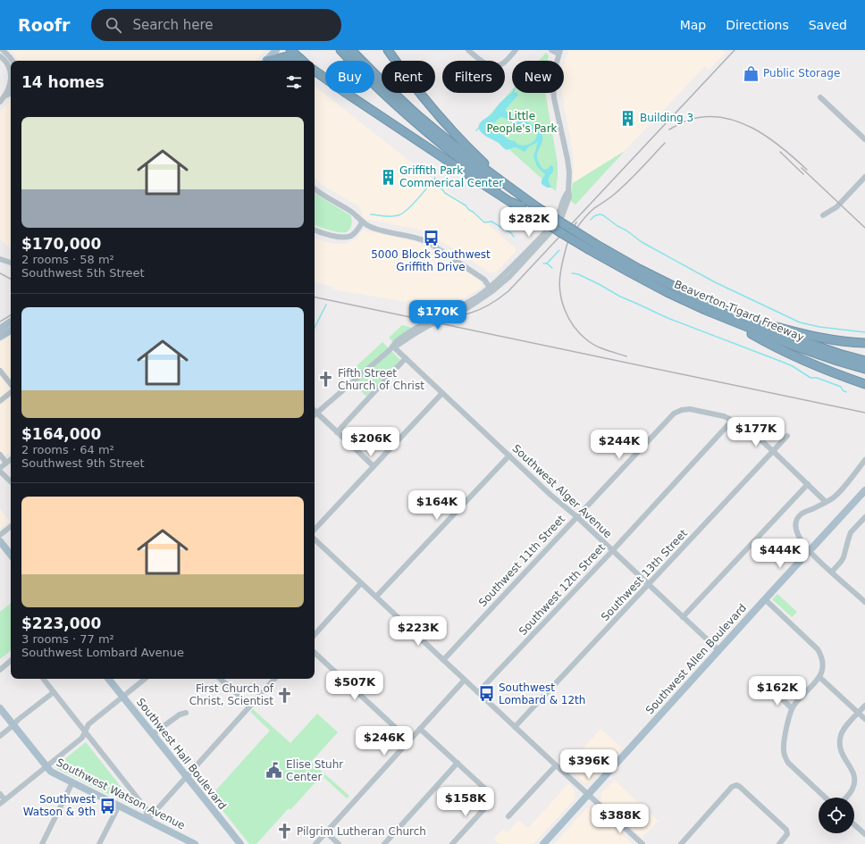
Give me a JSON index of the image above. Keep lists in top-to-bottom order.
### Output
{
  "streets": {
    "highway": ["Beaverton-Tigard Freeway"],
    "main road": ["Southwest Allen Boulevard", "Southwest Hall Boulevard", "Southwest Watson Avenue"],
    "street": [
      "Southwest Alger Avenue",
      "Southwest 11th Street",
      "Southwest 13th Street",
      "Southwest 12th Street"
    ]
  },
  "crossings": [
    ["Southwest Alger Avenue", "Southwest 11th Street"],
    ["Southwest Alger Avenue", "Southwest 13th Street"],
    ["Southwest Alger Avenue", "Southwest 12th Street"],
    ["Southwest Alger Avenue", "Southwest Allen Boulevard"],
    ["Southwest 11th Street", "Southwest 12th Street"]
  ],
  "parks": ["Little People's Park"],
  "places": {
    "shop": ["Public Storage"],
    "building": ["Building 3", "Griffith Park Commerical Center"],
    "bus stop": ["5000 Block Southwest Griffith Drive", "Southwest Lombard & 12th", "Southwest Watson & 9th"],
    "church": ["Fifth Street Church of Christ", "First Church of Christ, Scientist", "Pilgrim Lutheran Church"],
    "public building": ["Elise Stuhr Center"]
  },
  "page": {
    "header": "Roofr",
    "search": "Search here",
    "nav": ["Map", "Directions", "Saved"],
    "chip": [
      "Buy",
      "Rent",
      "Filters",
      "New"
    ],
    "heading": "14 homes",
    "list": [
      {
        "name": "$170,000",
        "note": "2 rooms · 58 m² · Southwest 5th Street"
      },
      {
        "name": "$164,000",
        "note": "2 rooms · 64 m² · Southwest 9th Street"
      },
      {
        "name": "$223,000",
        "note": "3 rooms · 77 m² · Southwest Lombard Avenue"
      }
    ],
    "price": [
      "$282K",
      "$170K",
      "$177K",
      "$206K",
      "$244K",
      "$164K",
      "$444K",
      "$223K",
      "$507K",
      "$162K",
      "$246K",
      "$396K",
      "$158K",
      "$388K"
    ]
  }
}
